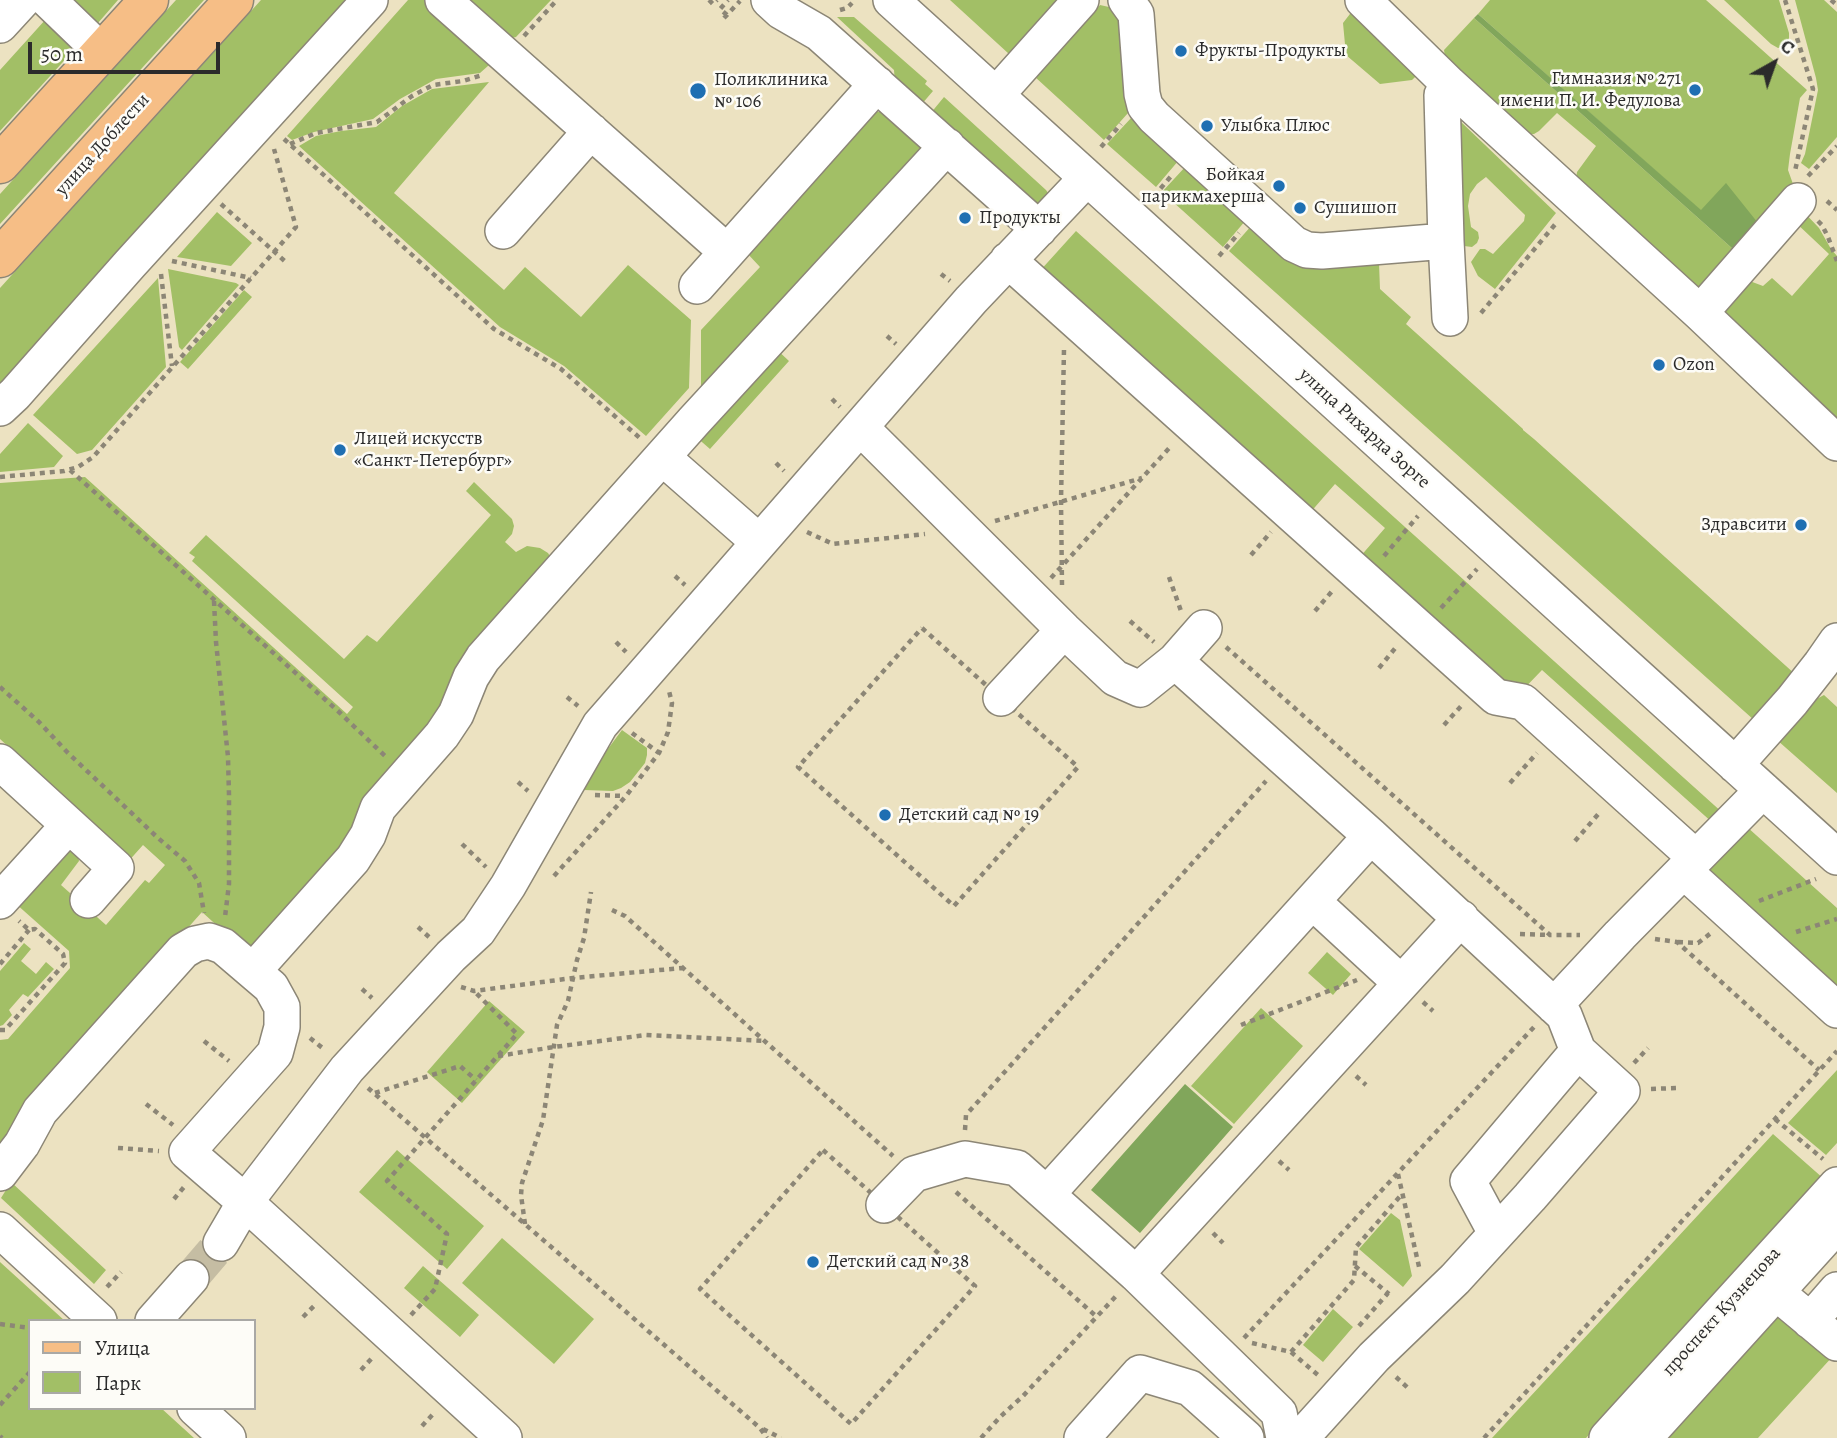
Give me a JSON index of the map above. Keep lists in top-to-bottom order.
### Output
{
  "streets": {
    "main road": ["улица Доблести"],
    "street": ["улица Рихарда Зорге", "проспект Кузнецова"]
  },
  "places": [
    "Фрукты-Продукты",
    "Гимназия № 271 имени П. И. Федулова",
    "Поликлиника № 106",
    "Улыбка Плюс",
    "Бойкая парикмахерша",
    "Сушишоп",
    "Продукты",
    "Ozon",
    "Лицей искусств «Санкт-Петербург»",
    "Здравсити",
    "Детский сад № 19",
    "Детский сад № 38"
  ],
  "legend": ["Улица", "Парк"],
  "scale_bar": "50 m",
  "north": "top right"
}
